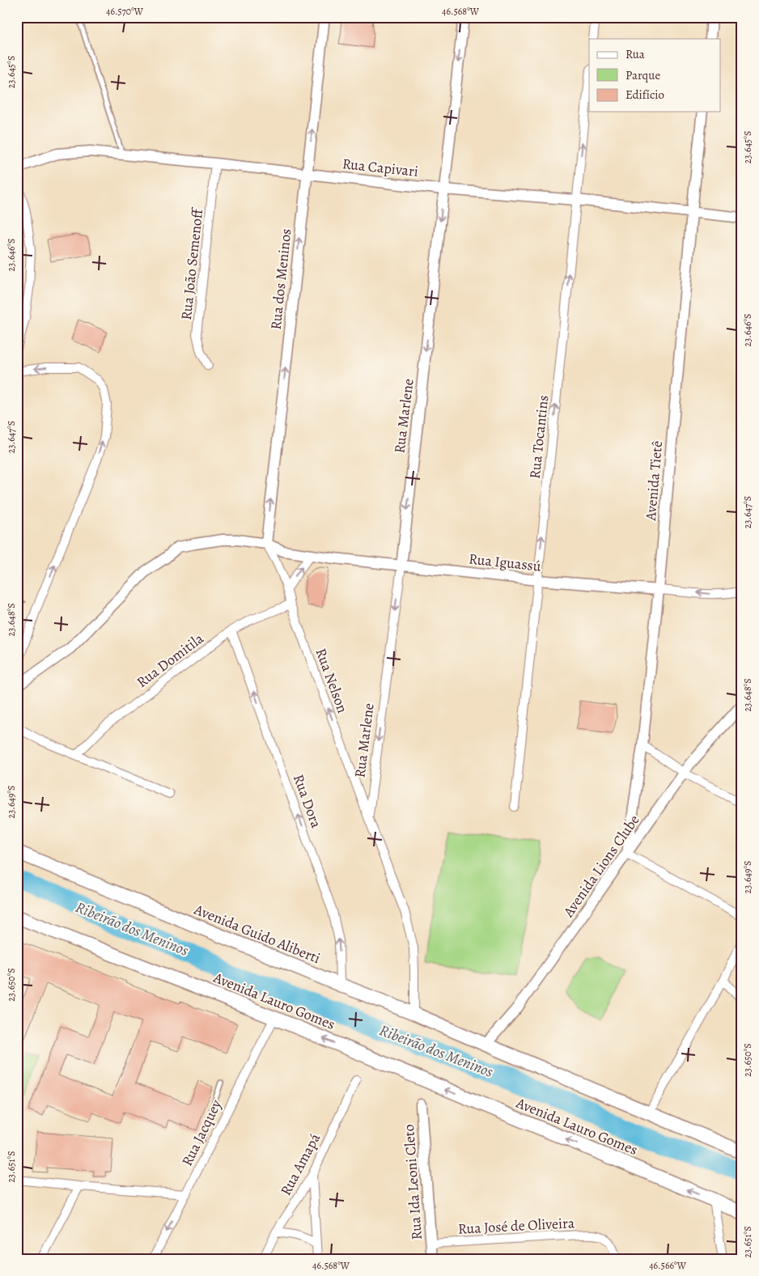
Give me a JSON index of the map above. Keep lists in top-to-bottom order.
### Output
{
  "streets": {
    "main road": ["Avenida Guido Aliberti", "Avenida Lauro Gomes"],
    "street": [
      "Rua Capivari",
      "Rua João Semenoff",
      "Rua dos Meninos",
      "Rua Marlene",
      "Rua Tocantins",
      "Avenida Tietê",
      "Rua Iguassú",
      "Rua Domitila",
      "Rua Nelson",
      "Rua Dora",
      "Avenida Lions Clube",
      "Rua Jacquey",
      "Rua Amapá",
      "Rua Ida Leoni Cleto",
      "Rua José de Oliveira"
    ]
  },
  "crossings": [
    ["Rua Capivari", "Rua João Semenoff"],
    ["Rua Capivari", "Rua dos Meninos"],
    ["Rua Capivari", "Rua Marlene"],
    ["Rua Capivari", "Rua Tocantins"],
    ["Rua Capivari", "Avenida Tietê"],
    ["Rua dos Meninos", "Rua Iguassú"],
    ["Rua dos Meninos", "Rua Nelson"],
    ["Rua Marlene", "Rua Iguassú"],
    ["Rua Marlene", "Rua Nelson"],
    ["Rua Tocantins", "Rua Iguassú"],
    ["Avenida Tietê", "Rua Iguassú"],
    ["Avenida Tietê", "Avenida Lions Clube"],
    ["Rua Iguassú", "Rua Nelson"],
    ["Rua Domitila", "Rua Nelson"],
    ["Rua Domitila", "Rua Dora"],
    ["Rua Nelson", "Avenida Guido Aliberti"],
    ["Rua Dora", "Avenida Guido Aliberti"],
    ["Avenida Lions Clube", "Avenida Guido Aliberti"],
    ["Avenida Lauro Gomes", "Rua Jacquey"],
    ["Rua Ida Leoni Cleto", "Rua José de Oliveira"]
  ],
  "one_way": [
    "Rua dos Meninos",
    "Rua Marlene",
    "Rua Tocantins",
    "Rua Nelson",
    "Rua Dora"
  ],
  "water": ["Ribeirão dos Meninos"],
  "legend": ["Rua", "Parque", "Edifício"],
  "coordinates": [
    "46.570°W",
    "46.568°W",
    "23.645°S",
    "23.646°S",
    "23.647°S",
    "23.648°S",
    "23.649°S",
    "23.650°S",
    "23.651°S",
    "46.566°W"
  ]
}
